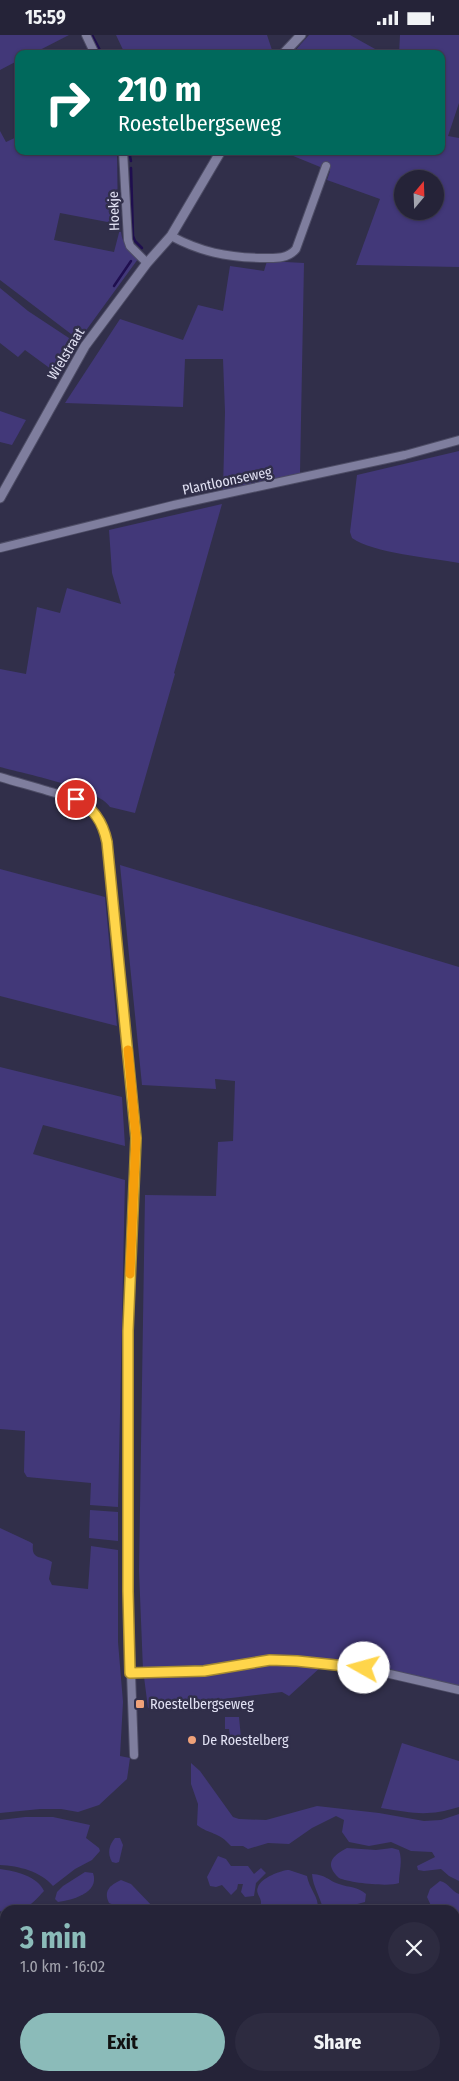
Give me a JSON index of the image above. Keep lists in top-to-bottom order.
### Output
{
  "streets": {
    "street": ["Hoekje", "Wielstraat", "Plantloonseweg"]
  },
  "crossings": [
    ["Hoekje", "Wielstraat"]
  ],
  "places": {
    "transit": ["Roestelbergseweg"],
    "other": ["De Roestelberg"]
  },
  "north": "top",
  "page": {
    "status": "15:59",
    "turn": ["210 m", "Roestelbergseweg"],
    "heading": ["3 min", "1.0 km · 16:02"],
    "buttons": ["Exit", "Share"]
  }
}
